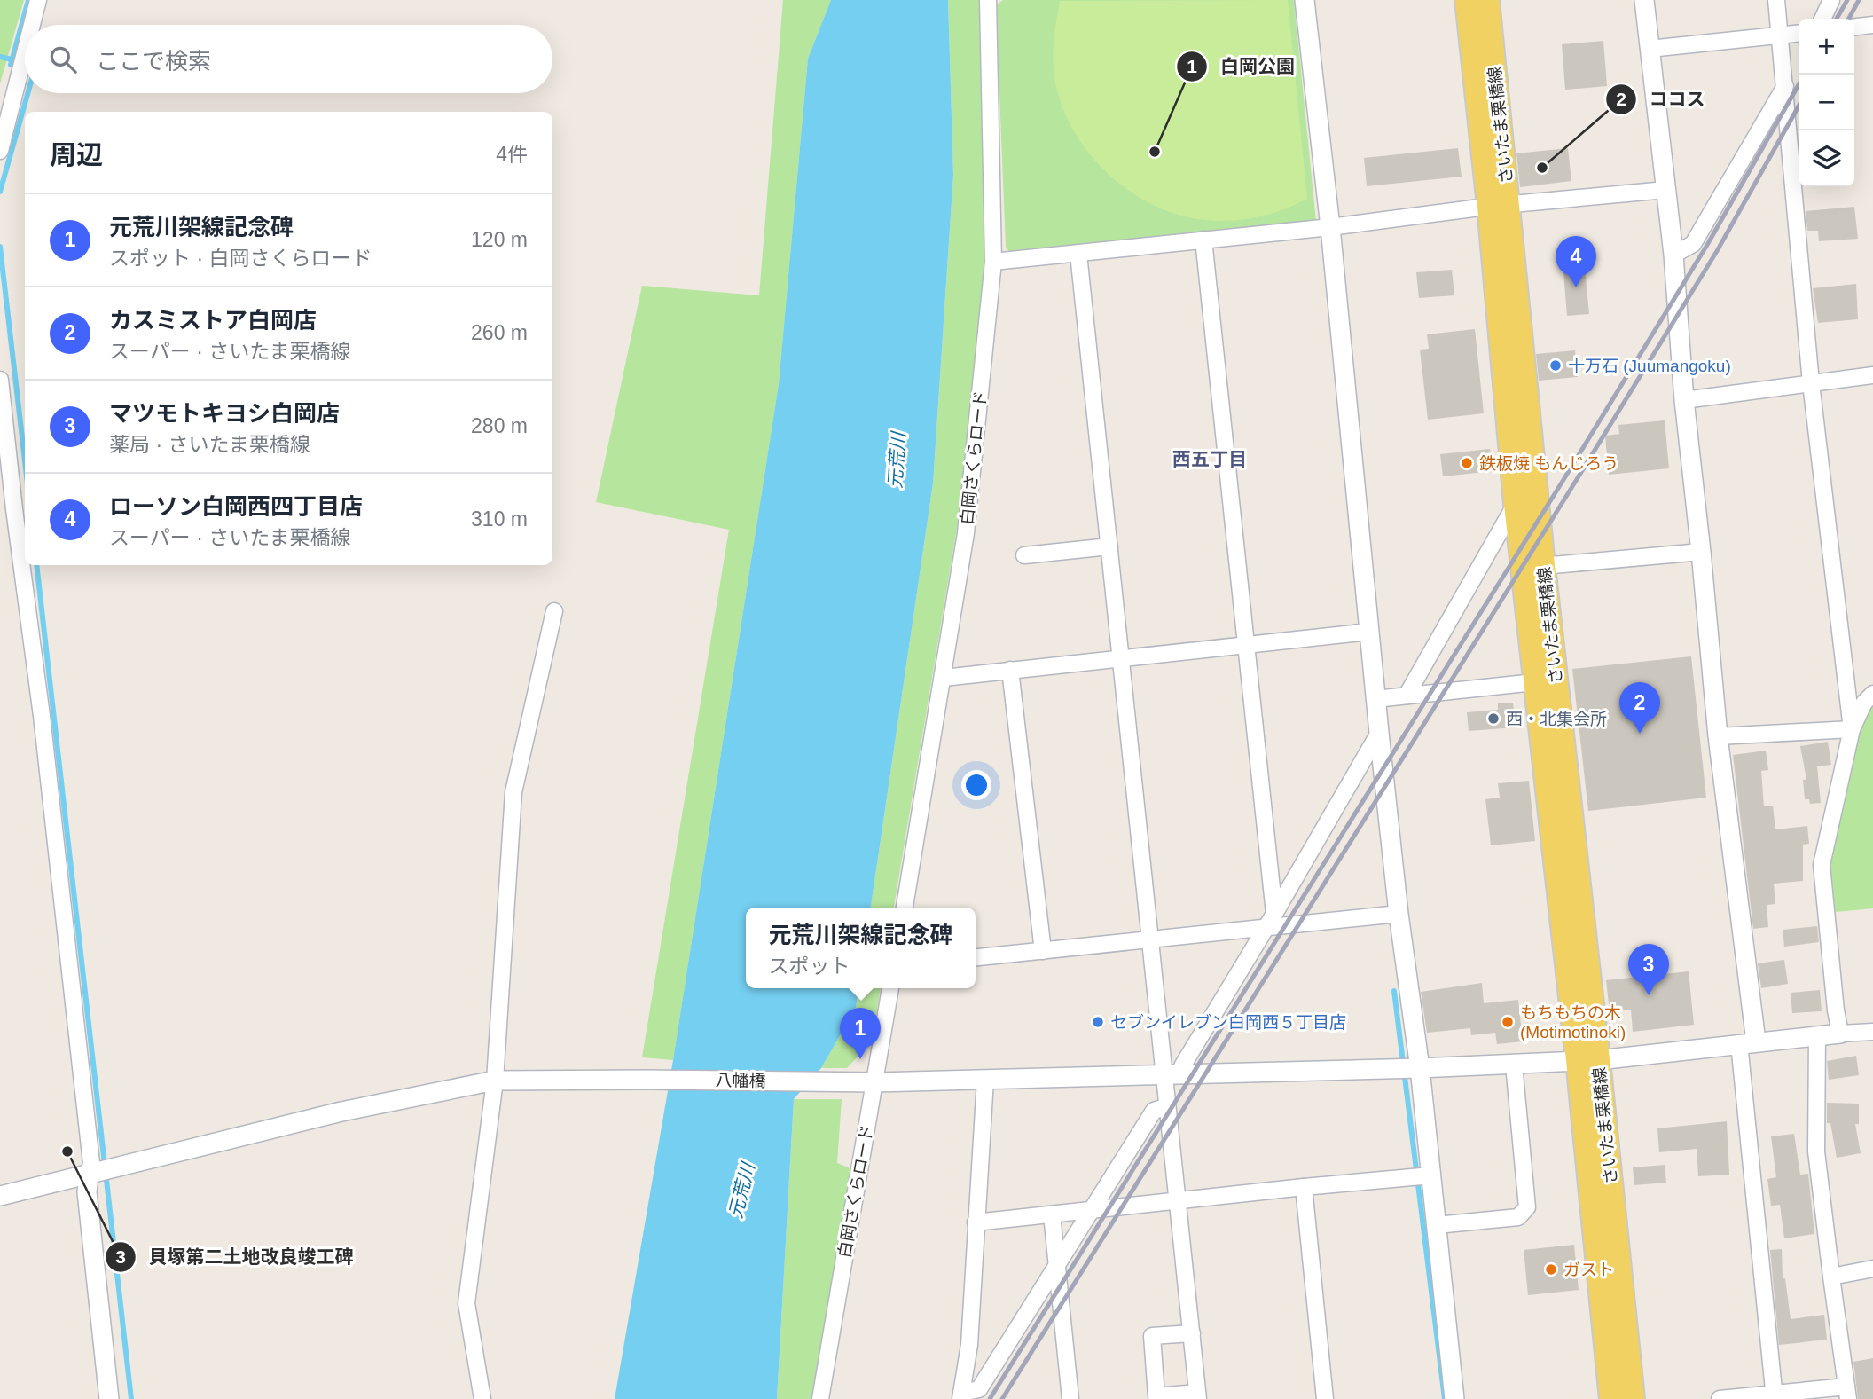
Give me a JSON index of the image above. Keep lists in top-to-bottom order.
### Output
{
  "streets": {
    "main road": ["さいたま栗橋線"],
    "street": ["白岡さくらロード", "八幡橋"]
  },
  "crossings": [
    ["さいたま栗橋線", "八幡橋"],
    ["白岡さくらロード", "八幡橋"]
  ],
  "districts": ["西五丁目"],
  "water": ["元荒川"],
  "places": [
    "白岡公園",
    "ココス",
    "十万石 (Juumangoku)",
    "鉄板焼 もんじろう",
    "西・北集会所",
    "セブンイレブン白岡西５丁目店",
    "もちもちの木 (Motimotinoki)",
    "貝塚第二土地改良竣工碑",
    "ガスト"
  ],
  "page": {
    "map_buttons": ["+", "−"],
    "search": "ここで検索",
    "heading": ["周辺", "4件"],
    "list": [
      {
        "mark": "1",
        "name": "元荒川架線記念碑",
        "note": "スポット · 白岡さくらロード",
        "value": "120 m"
      },
      {
        "mark": "2",
        "name": "カスミストア白岡店",
        "note": "スーパー · さいたま栗橋線",
        "value": "260 m"
      },
      {
        "mark": "3",
        "name": "マツモトキヨシ白岡店",
        "note": "薬局 · さいたま栗橋線",
        "value": "280 m"
      },
      {
        "mark": "4",
        "name": "ローソン白岡西四丁目店",
        "note": "スーパー · さいたま栗橋線",
        "value": "310 m"
      }
    ],
    "pins": [
      "4",
      "2",
      "3",
      "1"
    ],
    "popup": ["元荒川架線記念碑", "スポット"]
  }
}
